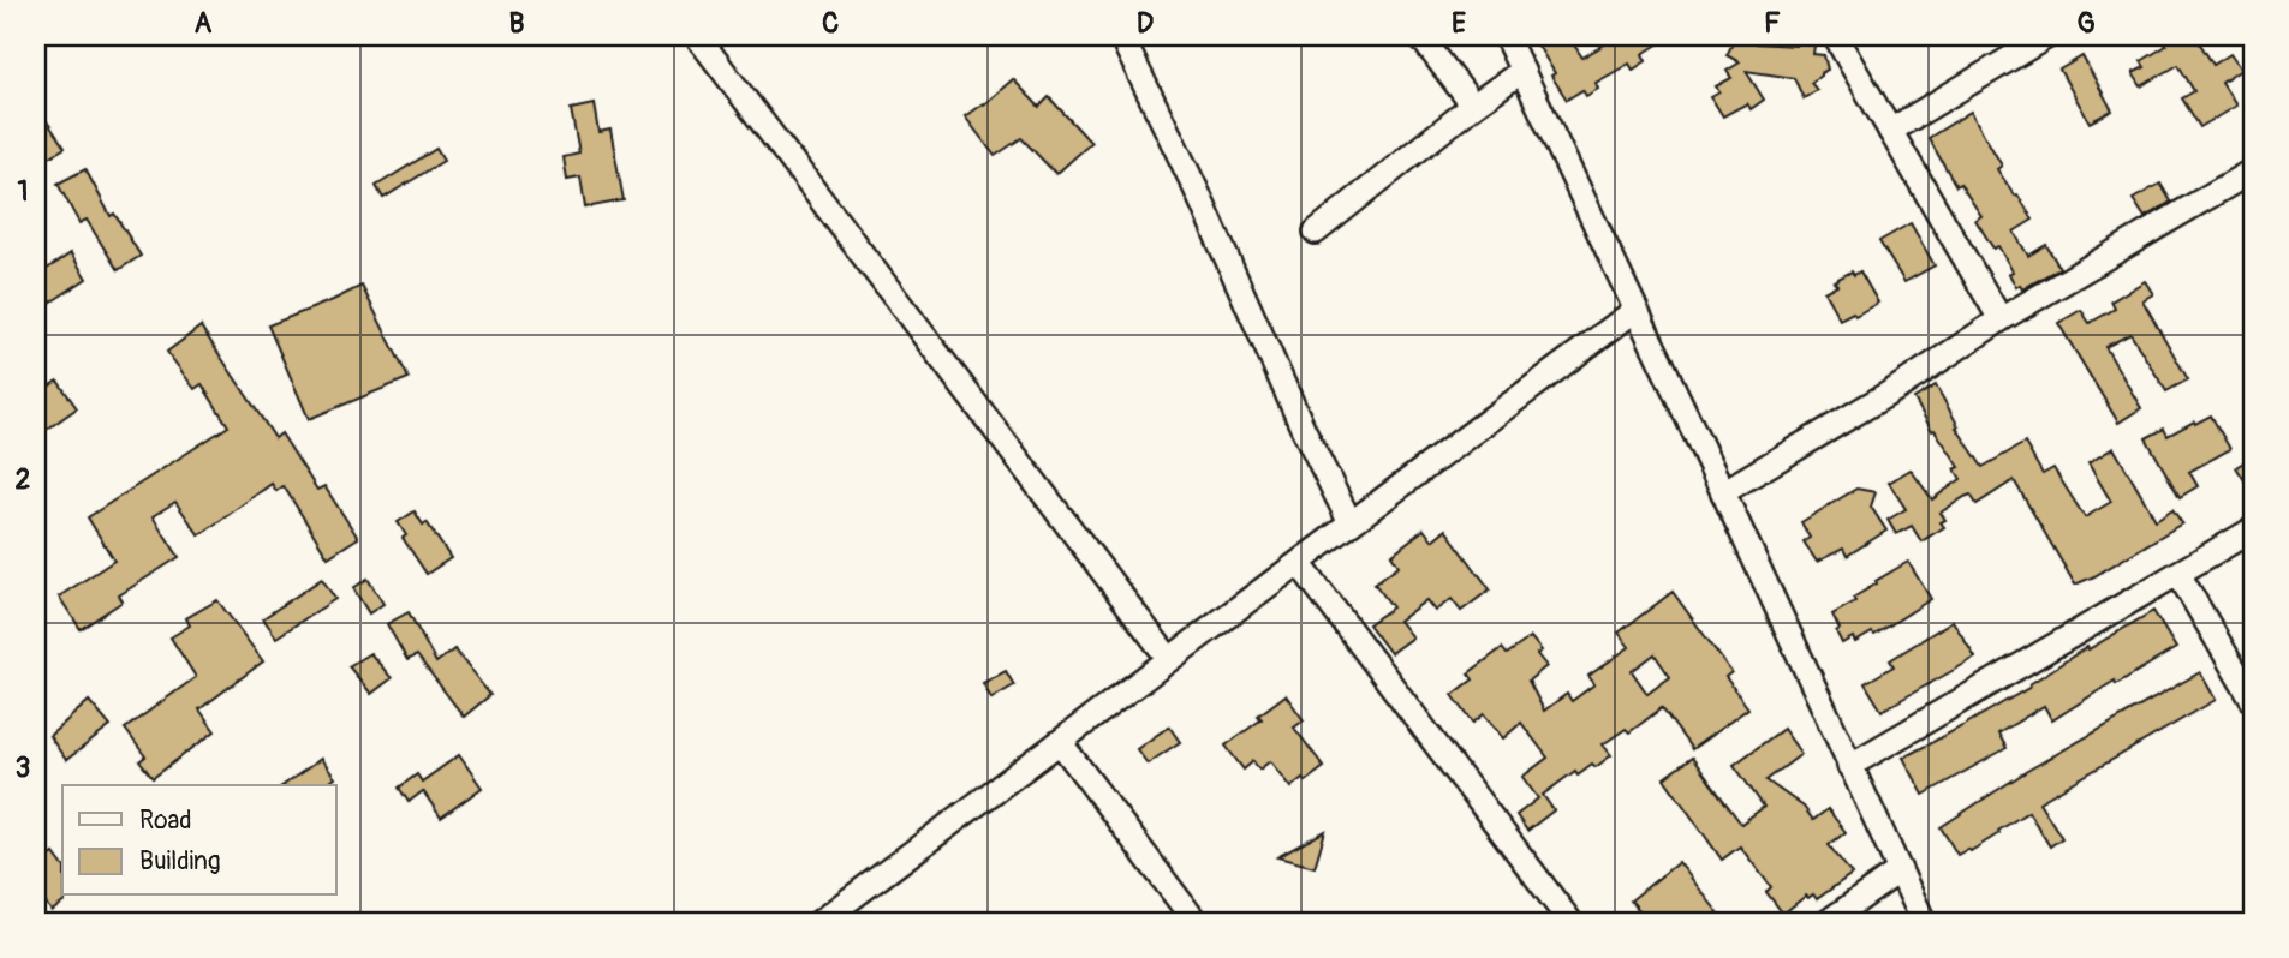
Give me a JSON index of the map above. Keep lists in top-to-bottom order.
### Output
{
  "legend": ["Road", "Building"],
  "grid": {
    "columns": [
      "A",
      "B",
      "C",
      "D",
      "E",
      "F",
      "G"
    ],
    "rows": ["1", "2", "3"]
  }
}
